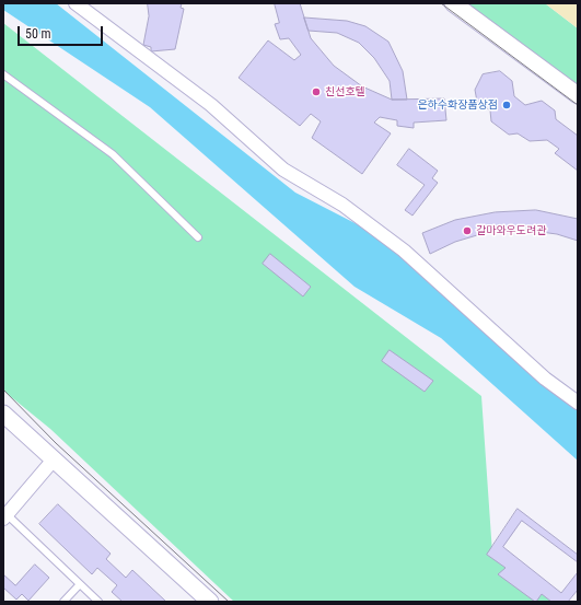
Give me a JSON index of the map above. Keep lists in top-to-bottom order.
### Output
{
  "places": ["친선호텔", "은하수화장품상점", "갈마와우도려관"],
  "scale_bar": "50 m"
}
